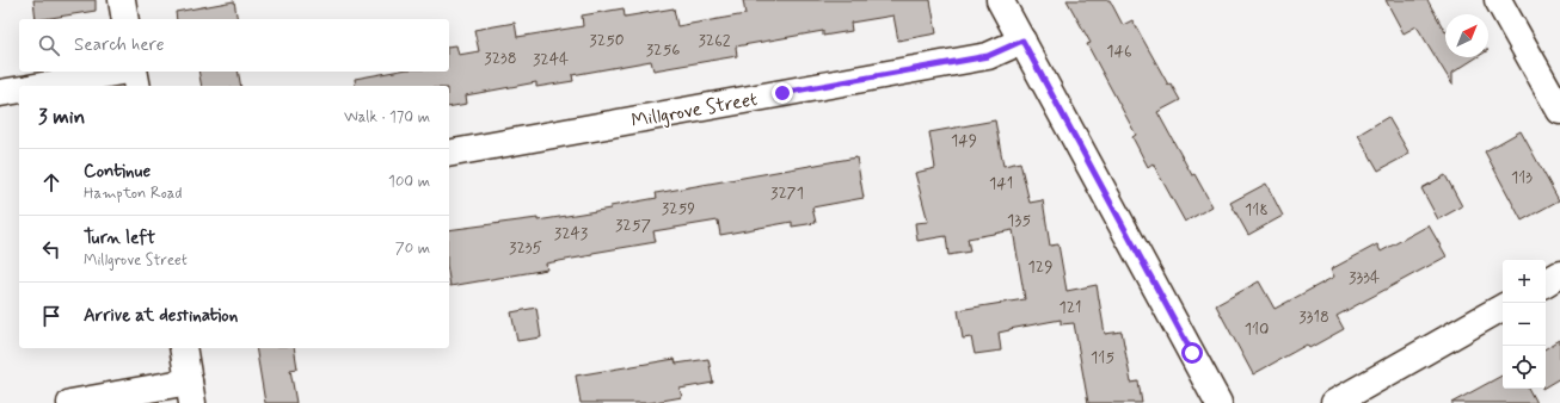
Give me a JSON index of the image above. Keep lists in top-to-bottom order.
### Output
{
  "streets": {
    "street": ["Millgrove Street"]
  },
  "house_numbers": [
    "3250",
    "3262",
    "3256",
    "146",
    "3238",
    "3244",
    "149",
    "113",
    "141",
    "3271",
    "3259",
    "118",
    "135",
    "3257",
    "3243",
    "3235",
    "129",
    "3334",
    "121",
    "3318",
    "110",
    "115"
  ],
  "north": "top right",
  "page": {
    "search": "Search here",
    "heading": ["3 min", "Walk · 170 m"],
    "list": [
      ["Continue", "Hampton Road", "100 m"],
      ["Turn left", "Millgrove Street", "70 m"],
      "Arrive at destination"
    ],
    "map_buttons": ["+", "−"]
  }
}
